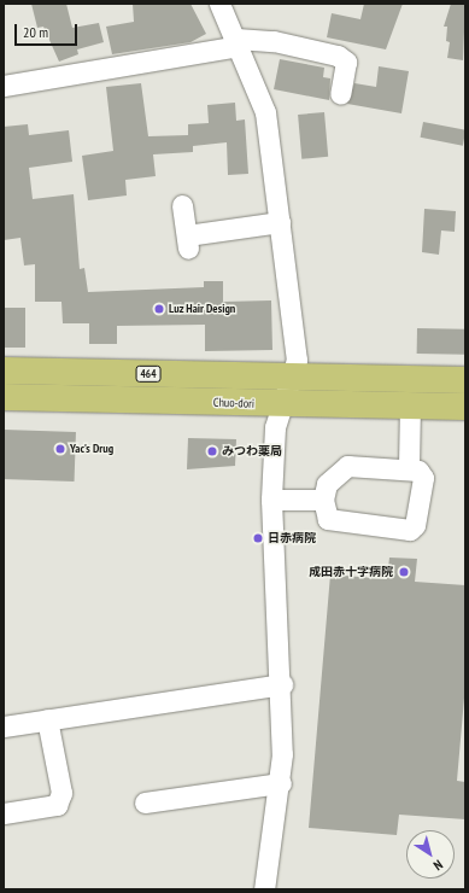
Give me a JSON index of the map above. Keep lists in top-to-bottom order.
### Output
{
  "streets": {
    "highway": ["464", "Chuo-dori"]
  },
  "places": [
    "Luz Hair Design",
    "Yac's Drug",
    "みつわ薬局",
    "日赤病院",
    "成田赤十字病院"
  ],
  "scale_bar": "20 m",
  "north": "bottom right"
}
